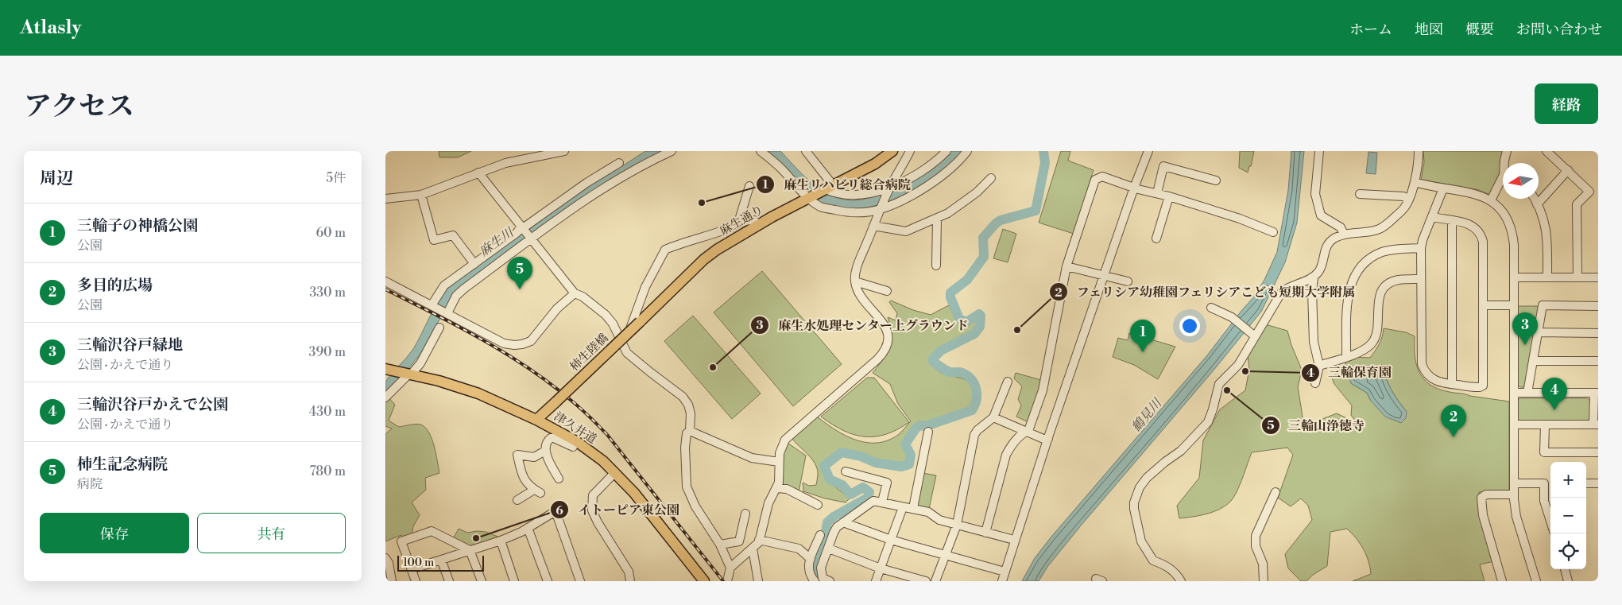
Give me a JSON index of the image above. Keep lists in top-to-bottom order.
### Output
{
  "streets": {
    "main road": ["麻生通り", "柿生陸橋", "津久井道"]
  },
  "crossings": [
    ["麻生通り", "柿生陸橋"],
    ["柿生陸橋", "津久井道"]
  ],
  "water": ["麻生川", "鶴見川"],
  "places": [
    "麻生リハビリ総合病院",
    "フェリシア幼稚園フェリシアこども短期大学附属",
    "麻生水処理センター上グラウンド",
    "三輪保育園",
    "三輪山浄徳寺",
    "イトーピア東公園"
  ],
  "scale_bar": "100 m",
  "north": "left",
  "page": {
    "header": "Atlasly",
    "nav": [
      "ホーム",
      "地図",
      "概要",
      "お問い合わせ"
    ],
    "title": "アクセス",
    "buttons": [
      "経路",
      ["保存", "共有"]
    ],
    "heading": ["周辺", "5件"],
    "list": [
      {
        "mark": "1",
        "name": "三輪子の神橋公園",
        "note": "公園",
        "value": "60 m"
      },
      {
        "mark": "2",
        "name": "多目的広場",
        "note": "公園",
        "value": "330 m"
      },
      {
        "mark": "3",
        "name": "三輪沢谷戸緑地",
        "note": "公園 · かえで通り",
        "value": "390 m"
      },
      {
        "mark": "4",
        "name": "三輪沢谷戸かえで公園",
        "note": "公園 · かえで通り",
        "value": "430 m"
      },
      {
        "mark": "5",
        "name": "柿生記念病院",
        "note": "病院",
        "value": "780 m"
      }
    ],
    "pins": [
      "5",
      "3",
      "1",
      "4",
      "2"
    ],
    "map_buttons": ["+", "−"],
    "scale": "100 m"
  }
}
